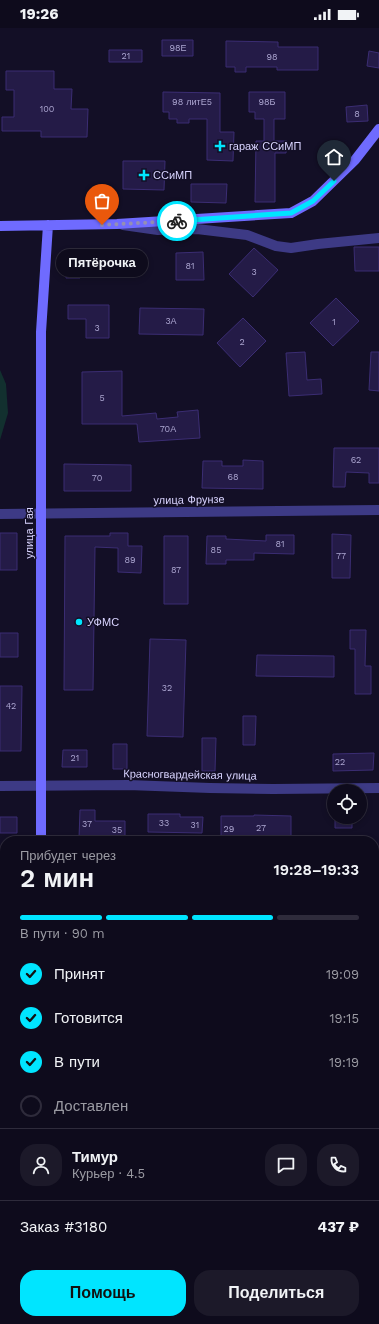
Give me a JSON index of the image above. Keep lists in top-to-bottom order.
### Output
{
  "streets": {
    "street": ["улица Фрунзе", "улица Гая", "Красногвардейская улица"]
  },
  "crossings": [
    ["улица Фрунзе", "улица Гая"],
    ["улица Гая", "Красногвардейская улица"]
  ],
  "places": {
    "health": ["гараж ССиМП", "ССиМП"],
    "other": ["Пятёрочка", "УФМС"]
  },
  "house_numbers": [
    "98Е",
    "21",
    "98",
    "98 литЕ5",
    "98Б",
    "100",
    "8",
    "81",
    "3",
    "3А",
    "1",
    "3",
    "2",
    "5",
    "70А",
    "62",
    "68",
    "70",
    "81",
    "85",
    "77",
    "89",
    "87",
    "32",
    "42",
    "21",
    "22",
    "33",
    "37",
    "31",
    "27",
    "29",
    "35"
  ],
  "page": {
    "status": "19:26",
    "bubble": "Пятёрочка",
    "heading": ["2 мин", "Прибудет через", "19:28–19:33"],
    "panel": [
      "Тимур",
      "Курьер · 4.5",
      "Заказ #3180",
      "437 ₽"
    ],
    "bar": "В пути · 90 m",
    "list": [
      ["Принят", "19:09"],
      ["Готовится", "19:15"],
      ["В пути", "19:19"],
      "Доставлен"
    ],
    "buttons": ["Помощь", "Поделиться"]
  }
}
